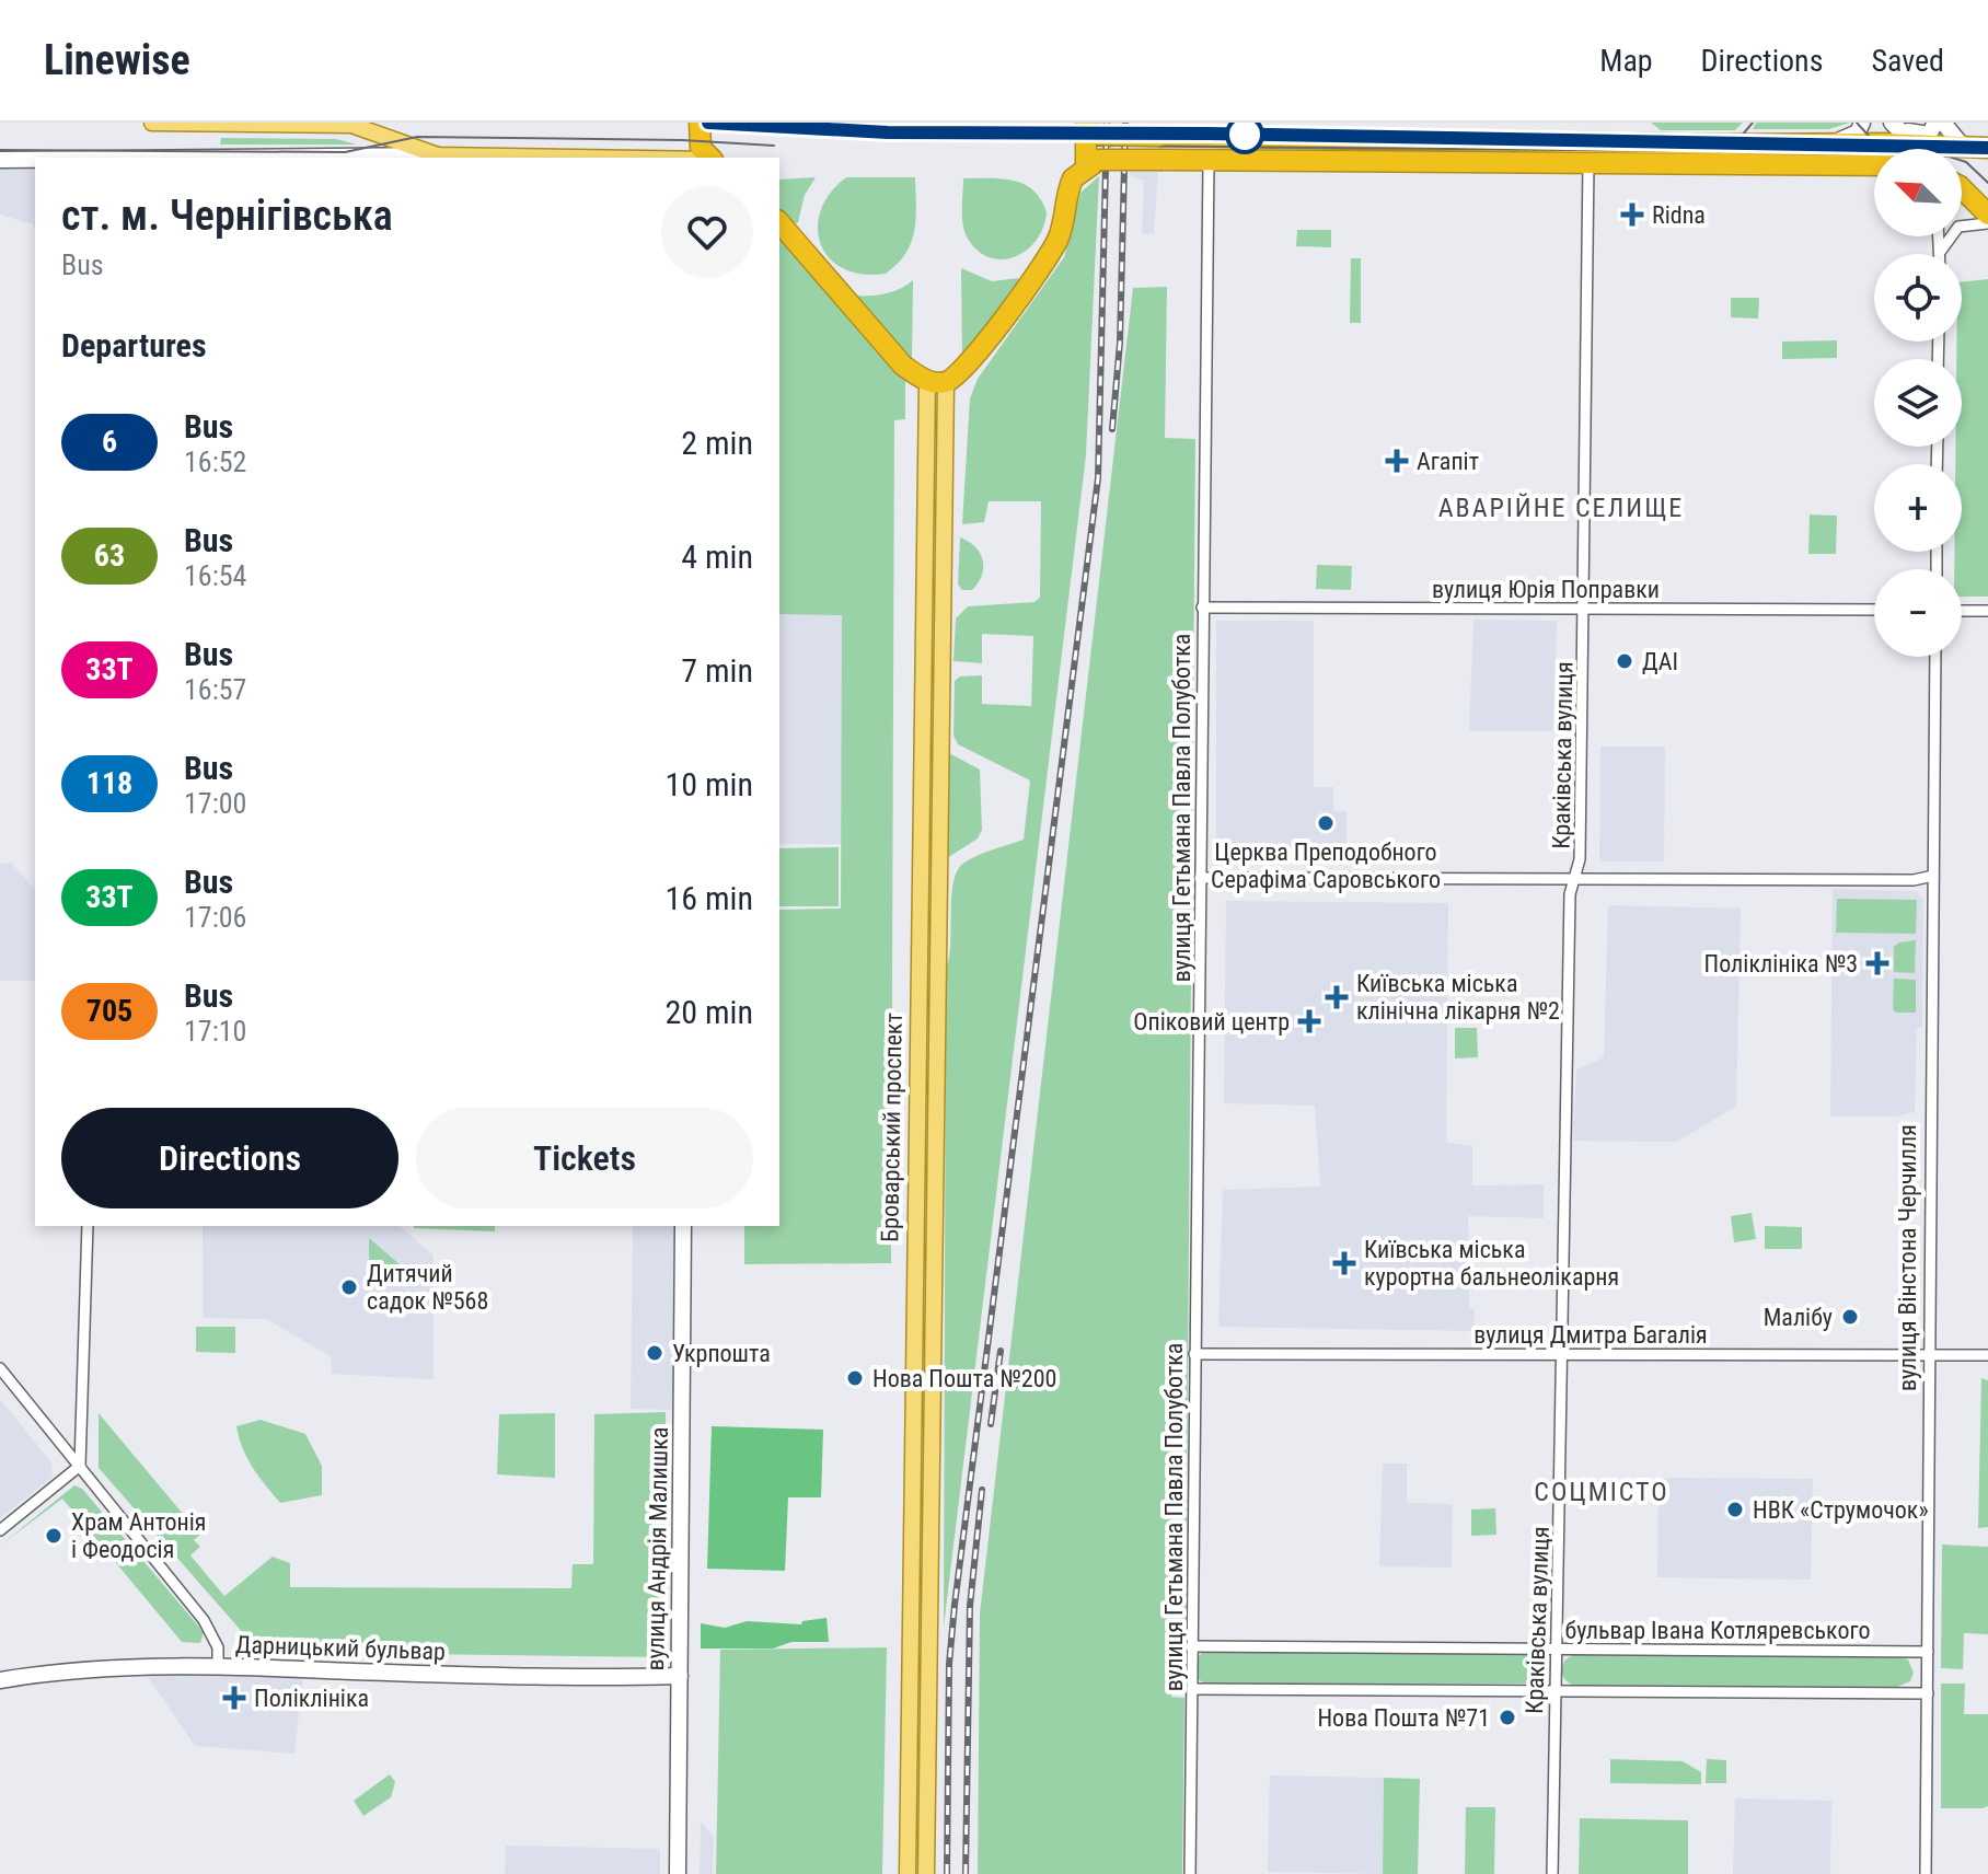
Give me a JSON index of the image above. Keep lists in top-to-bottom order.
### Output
{
  "streets": {
    "main road": ["Броварський проспект"],
    "street": [
      "вулиця Юрія Поправки",
      "Краківська вулиця",
      "вулиця Гетьмана Павла Полуботка",
      "вулиця Вінстона Черчилля",
      "вулиця Дмитра Багалія",
      "вулиця Андрія Малишка",
      "бульвар Івана Котляревського",
      "Дарницький бульвар"
    ]
  },
  "crossings": [
    ["вулиця Юрія Поправки", "Краківська вулиця"],
    ["вулиця Юрія Поправки", "вулиця Гетьмана Павла Полуботка"],
    ["Краківська вулиця", "вулиця Дмитра Багалія"],
    ["Краківська вулиця", "бульвар Івана Котляревського"],
    ["вулиця Гетьмана Павла Полуботка", "вулиця Дмитра Багалія"],
    ["вулиця Гетьмана Павла Полуботка", "бульвар Івана Котляревського"],
    ["вулиця Вінстона Черчилля", "вулиця Дмитра Багалія"],
    ["вулиця Вінстона Черчилля", "бульвар Івана Котляревського"],
    ["вулиця Андрія Малишка", "Дарницький бульвар"]
  ],
  "districts": ["АВАРІЙНЕ СЕЛИЩЕ", "СОЦМІСТО"],
  "places": {
    "health": [
      "Ridna",
      "Агапіт",
      "Поліклініка №3",
      "Київська міська клінічна лікарня №2",
      "Опіковий центр",
      "Київська міська курортна бальнеолікарня",
      "Поліклініка"
    ],
    "other": [
      "ДАІ",
      "Церква Преподобного Серафіма Саровського",
      "Дитячий садок №568",
      "Малібу",
      "Укрпошта",
      "Нова Пошта №200",
      "НВК «Струмочок»",
      "Храм Антонія і Феодосія",
      "Нова Пошта №71"
    ]
  },
  "lines": ["bus line 6"],
  "north": "top left",
  "page": {
    "header": "Linewise",
    "nav": ["Map", "Directions", "Saved"],
    "map_buttons": ["+", "−"],
    "heading": [
      ["ст. м. Чернігівська", "Bus"],
      "Departures"
    ],
    "list": [
      {
        "mark": "6",
        "name": "Bus",
        "note": "16:52",
        "value": "2 min"
      },
      {
        "mark": "63",
        "name": "Bus",
        "note": "16:54",
        "value": "4 min"
      },
      {
        "mark": "33Т",
        "name": "Bus",
        "note": "16:57",
        "value": "7 min"
      },
      {
        "mark": "118",
        "name": "Bus",
        "note": "17:00",
        "value": "10 min"
      },
      {
        "mark": "33T",
        "name": "Bus",
        "note": "17:06",
        "value": "16 min"
      },
      {
        "mark": "705",
        "name": "Bus",
        "note": "17:10",
        "value": "20 min"
      }
    ],
    "buttons": ["Directions", "Tickets"]
  }
}
